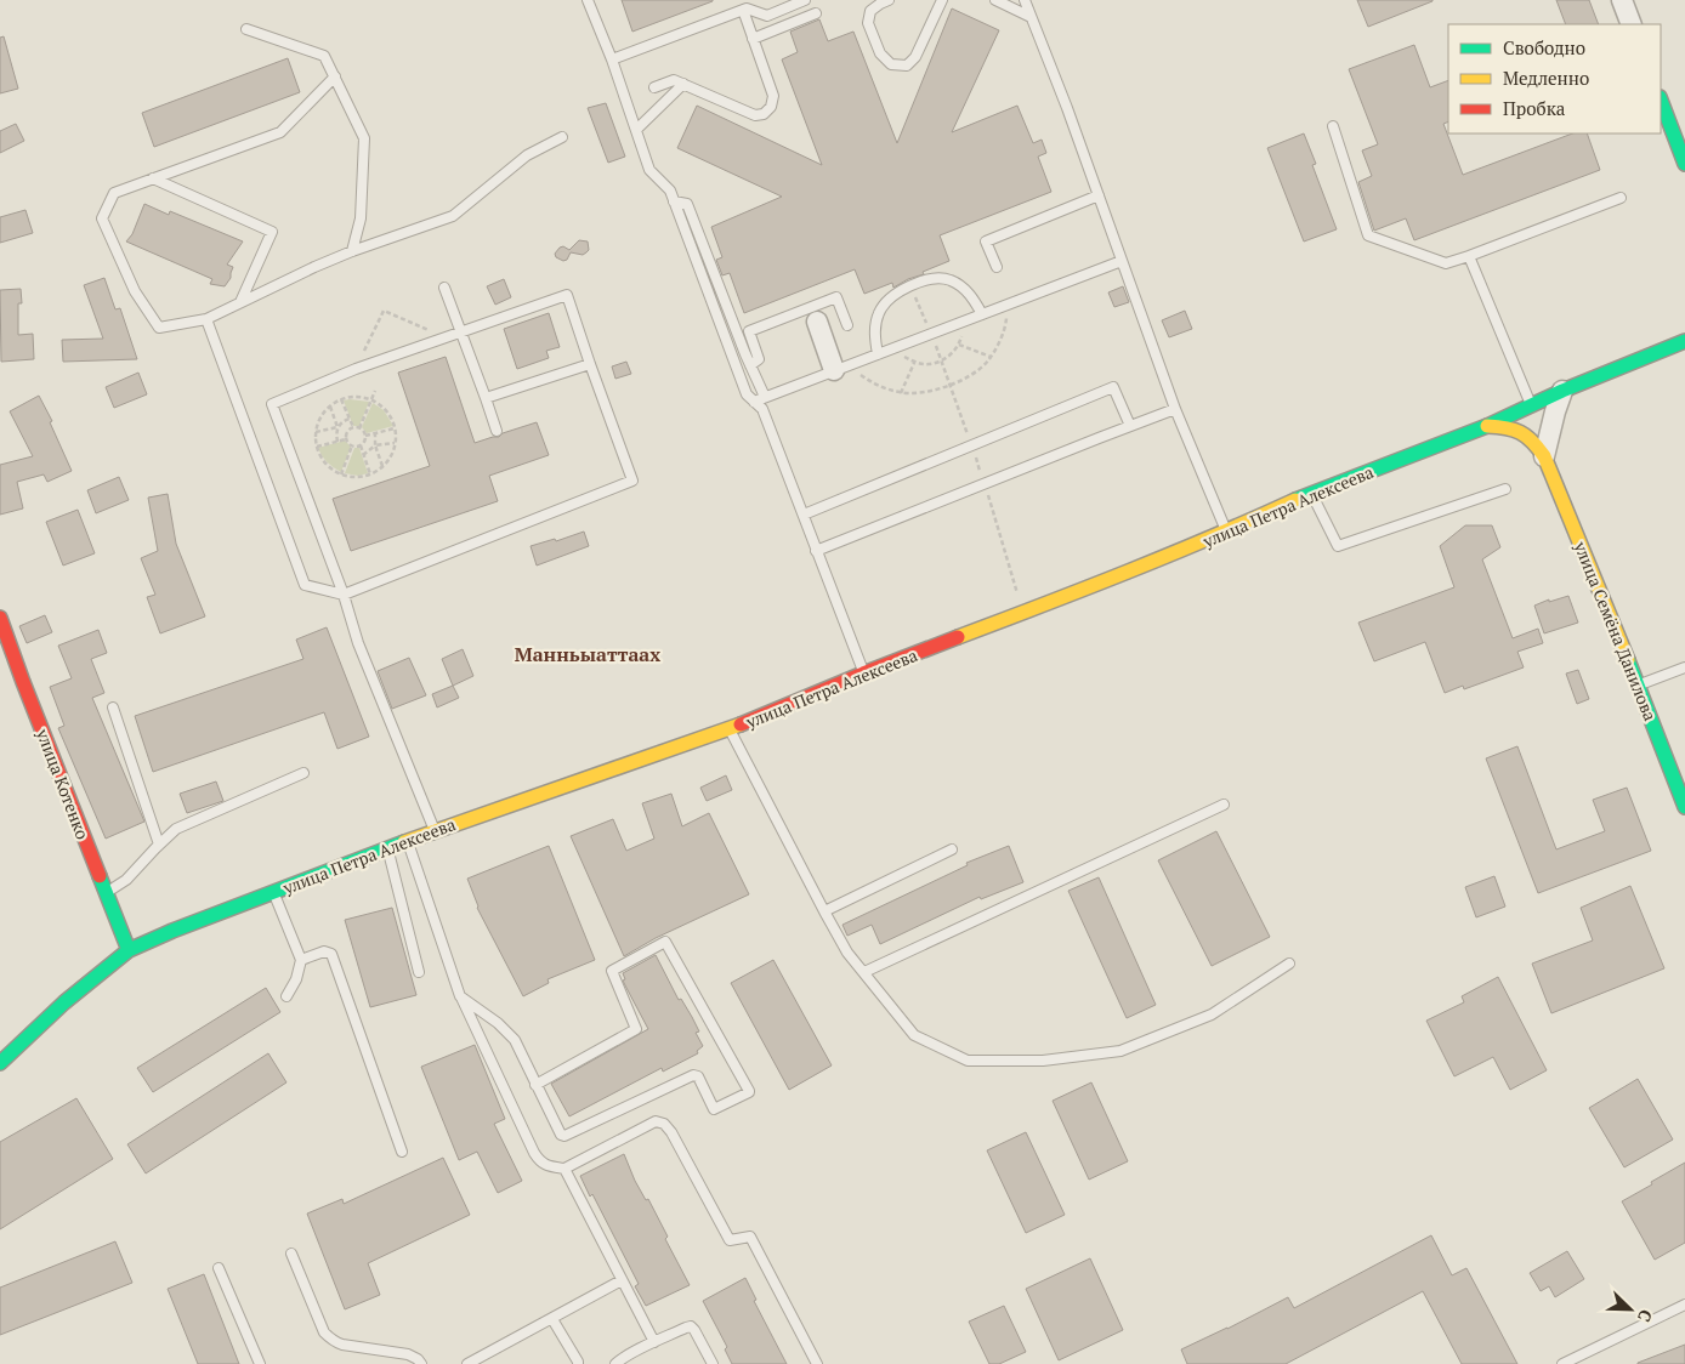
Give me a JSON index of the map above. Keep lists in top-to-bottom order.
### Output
{
  "streets": {
    "street": ["улица Петра Алексеева", "улица Семёна Данилова", "улица Котенко"]
  },
  "crossings": [
    ["улица Петра Алексеева", "улица Семёна Данилова"],
    ["улица Петра Алексеева", "улица Котенко"]
  ],
  "districts": ["Манньыаттаах"],
  "legend": ["Свободно", "Медленно", "Пробка"],
  "north": "bottom right"
}
